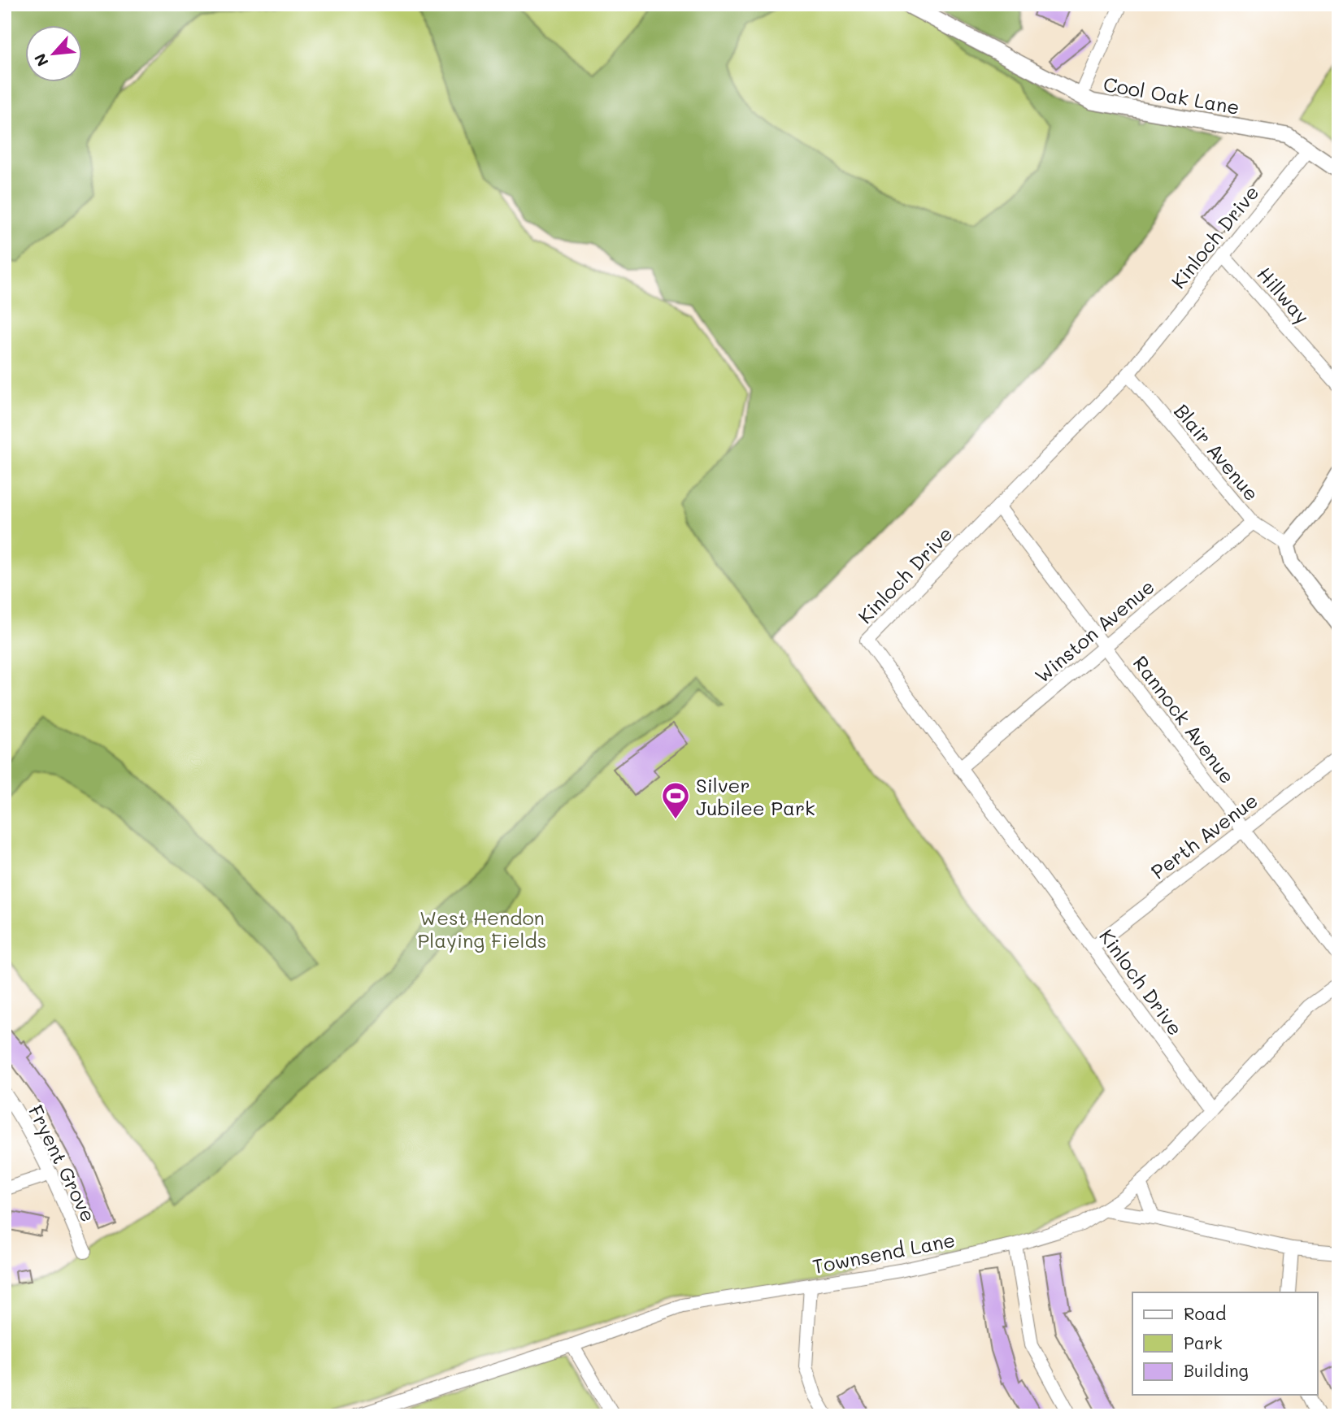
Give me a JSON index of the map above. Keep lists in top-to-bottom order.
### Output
{
  "streets": {
    "street": [
      "Cool Oak Lane",
      "Kinloch Drive",
      "Hillway",
      "Blair Avenue",
      "Winston Avenue",
      "Rannock Avenue",
      "Perth Avenue",
      "Fryent Grove",
      "Townsend Lane"
    ]
  },
  "crossings": [
    ["Cool Oak Lane", "Kinloch Drive"],
    ["Kinloch Drive", "Hillway"],
    ["Kinloch Drive", "Blair Avenue"],
    ["Kinloch Drive", "Winston Avenue"],
    ["Kinloch Drive", "Rannock Avenue"],
    ["Kinloch Drive", "Perth Avenue"],
    ["Kinloch Drive", "Townsend Lane"],
    ["Blair Avenue", "Winston Avenue"],
    ["Winston Avenue", "Rannock Avenue"],
    ["Rannock Avenue", "Perth Avenue"]
  ],
  "parks": ["West Hendon Playing Fields"],
  "places": {
    "sports": ["Silver Jubilee Park"]
  },
  "legend": ["Road", "Park", "Building"],
  "north": "bottom left"
}
